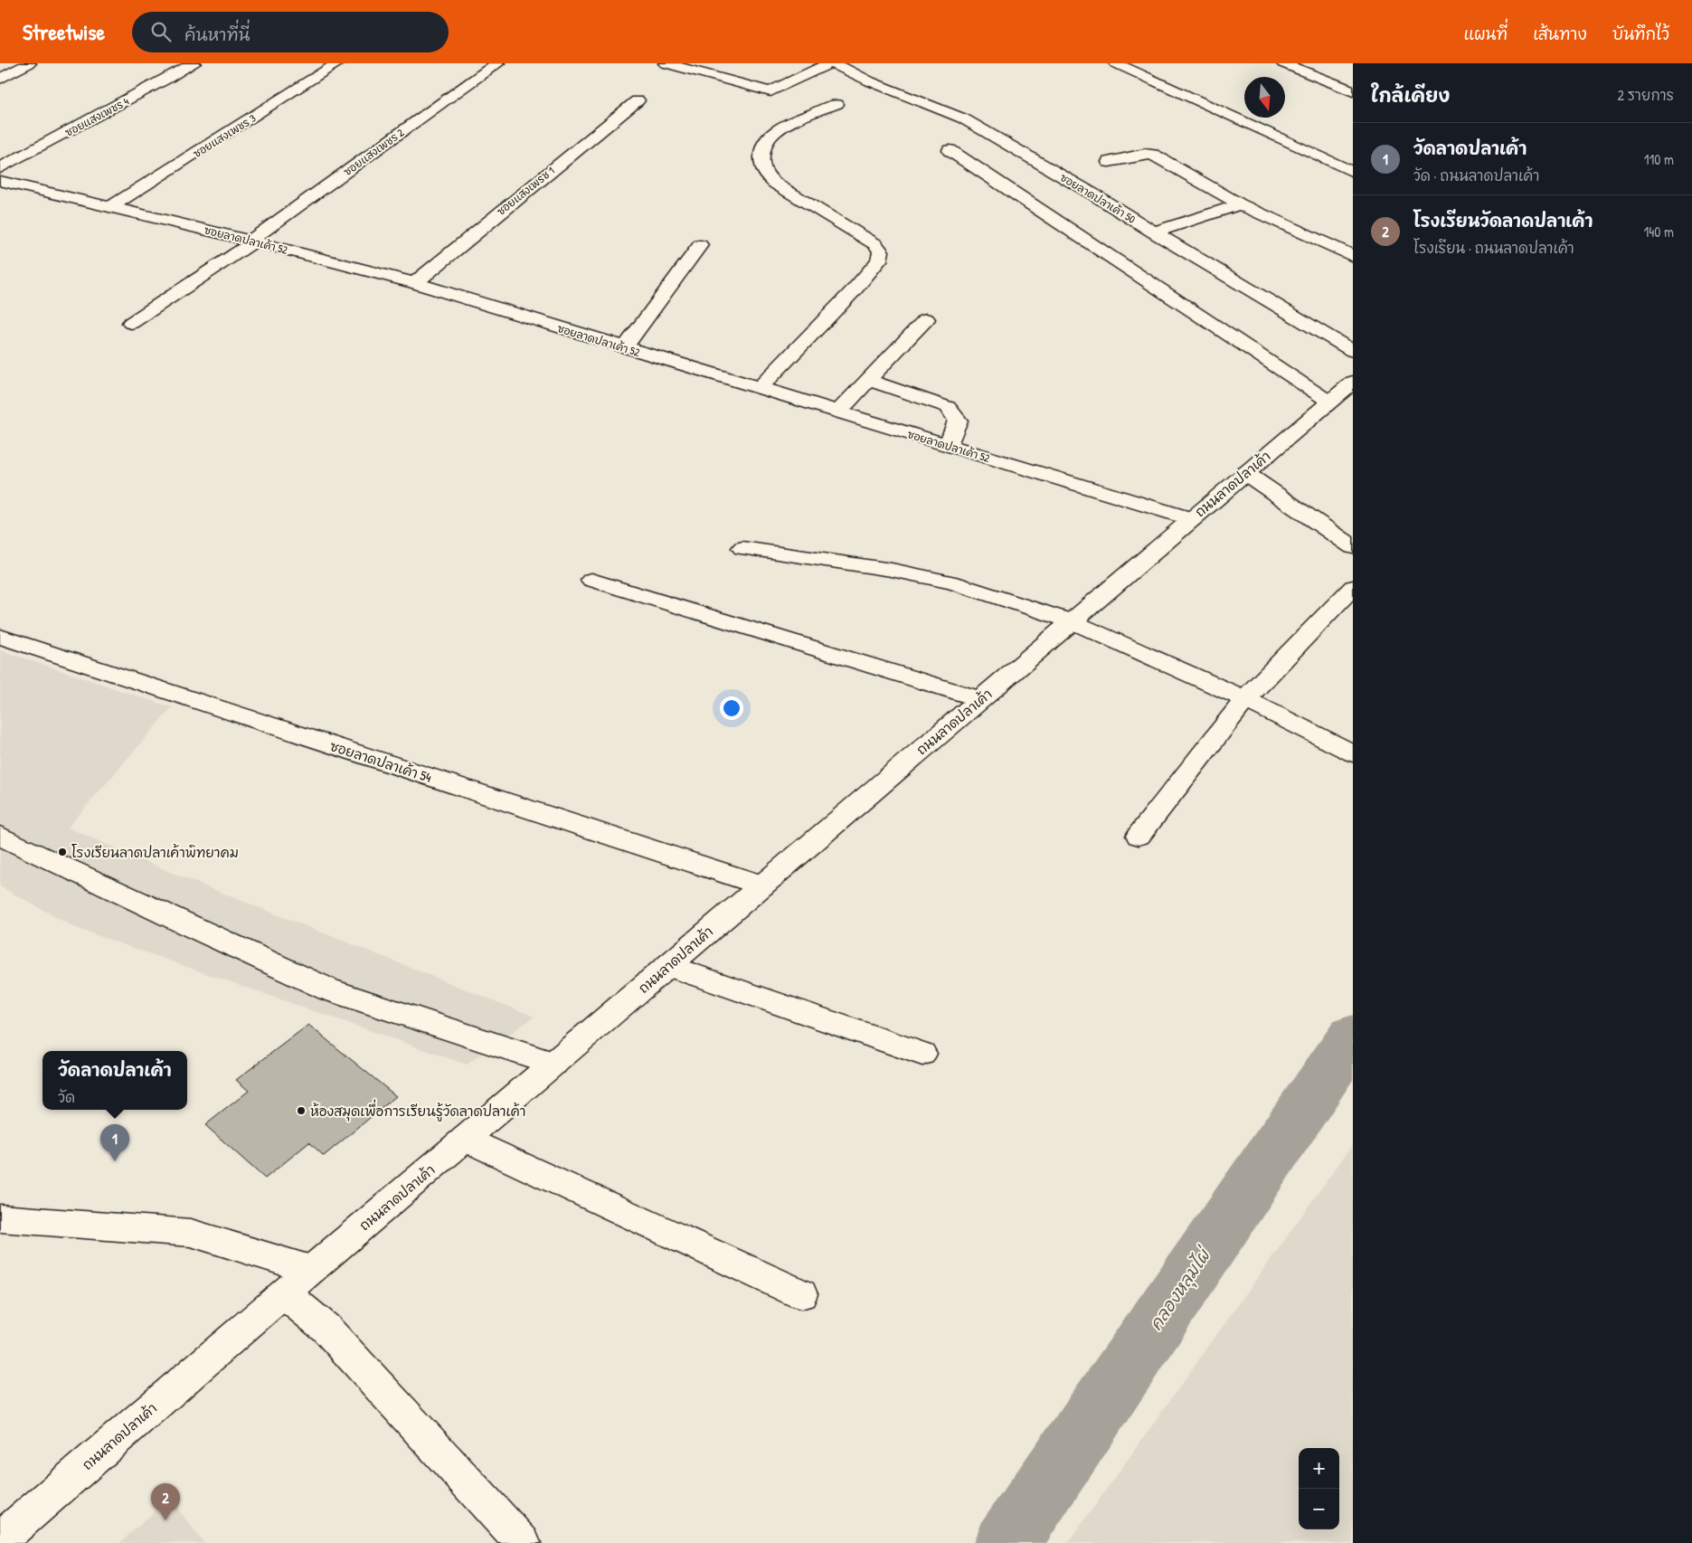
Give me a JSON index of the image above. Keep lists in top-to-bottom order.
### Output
{
  "streets": {
    "street": [
      "ซอยแสงเพชร 4",
      "ซอยแสงเพชร 3",
      "ซอยแสงเพชร 2",
      "ซอยแสงเพรช 1",
      "ซอยลาดปลาเค้า 50",
      "ซอยลาดปลาเค้า 52",
      "ถนนลาดปลาเค้า",
      "ซอยลาดปลาเค้า 54"
    ]
  },
  "crossings": [
    ["ซอยแสงเพชร 3", "ซอยลาดปลาเค้า 52"],
    ["ซอยแสงเพชร 2", "ซอยลาดปลาเค้า 52"],
    ["ซอยแสงเพรช 1", "ซอยลาดปลาเค้า 52"],
    ["ซอยลาดปลาเค้า 52", "ถนนลาดปลาเค้า"],
    ["ถนนลาดปลาเค้า", "ซอยลาดปลาเค้า 54"]
  ],
  "water": ["คลองหลุมไผ่"],
  "places": ["โรงเรียนลาดปลาเค้าพิทยาคม", "ห้องสมุดเพื่อการเรียนรู้วัดลาดปลาเค้า"],
  "north": "bottom",
  "page": {
    "header": "Streetwise",
    "search": "ค้นหาที่นี่",
    "nav": ["แผนที่", "เส้นทาง", "บันทึกไว้"],
    "heading": ["ใกล้เคียง", "2 รายการ"],
    "list": [
      {
        "mark": "1",
        "name": "วัดลาดปลาเค้า",
        "note": "วัด · ถนนลาดปลาเค้า",
        "value": "110 m"
      },
      {
        "mark": "2",
        "name": "โรงเรียนวัดลาดปลาเค้า",
        "note": "โรงเรียน · ถนนลาดปลาเค้า",
        "value": "140 m"
      }
    ],
    "popup": ["วัดลาดปลาเค้า", "วัด"],
    "pins": ["1", "2"],
    "map_buttons": ["+", "−"]
  }
}
